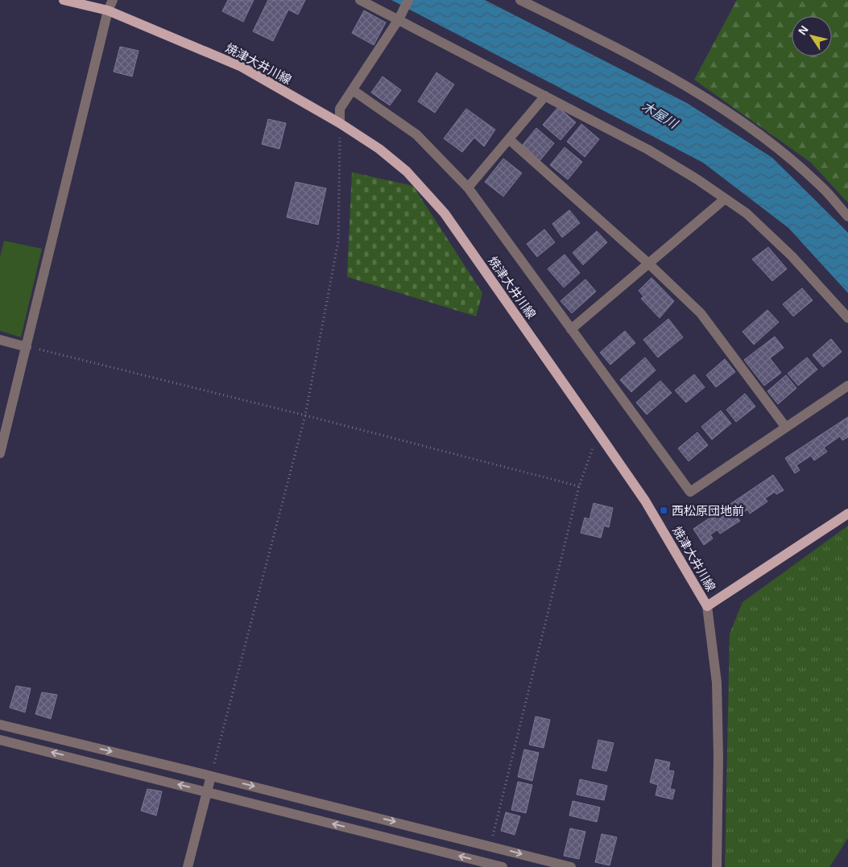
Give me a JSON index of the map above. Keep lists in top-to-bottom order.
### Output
{
  "streets": {
    "main road": ["焼津大井川線"]
  },
  "water": ["木屋川"],
  "places": {
    "transit": ["西松原団地前"]
  },
  "north": "top left"
}
